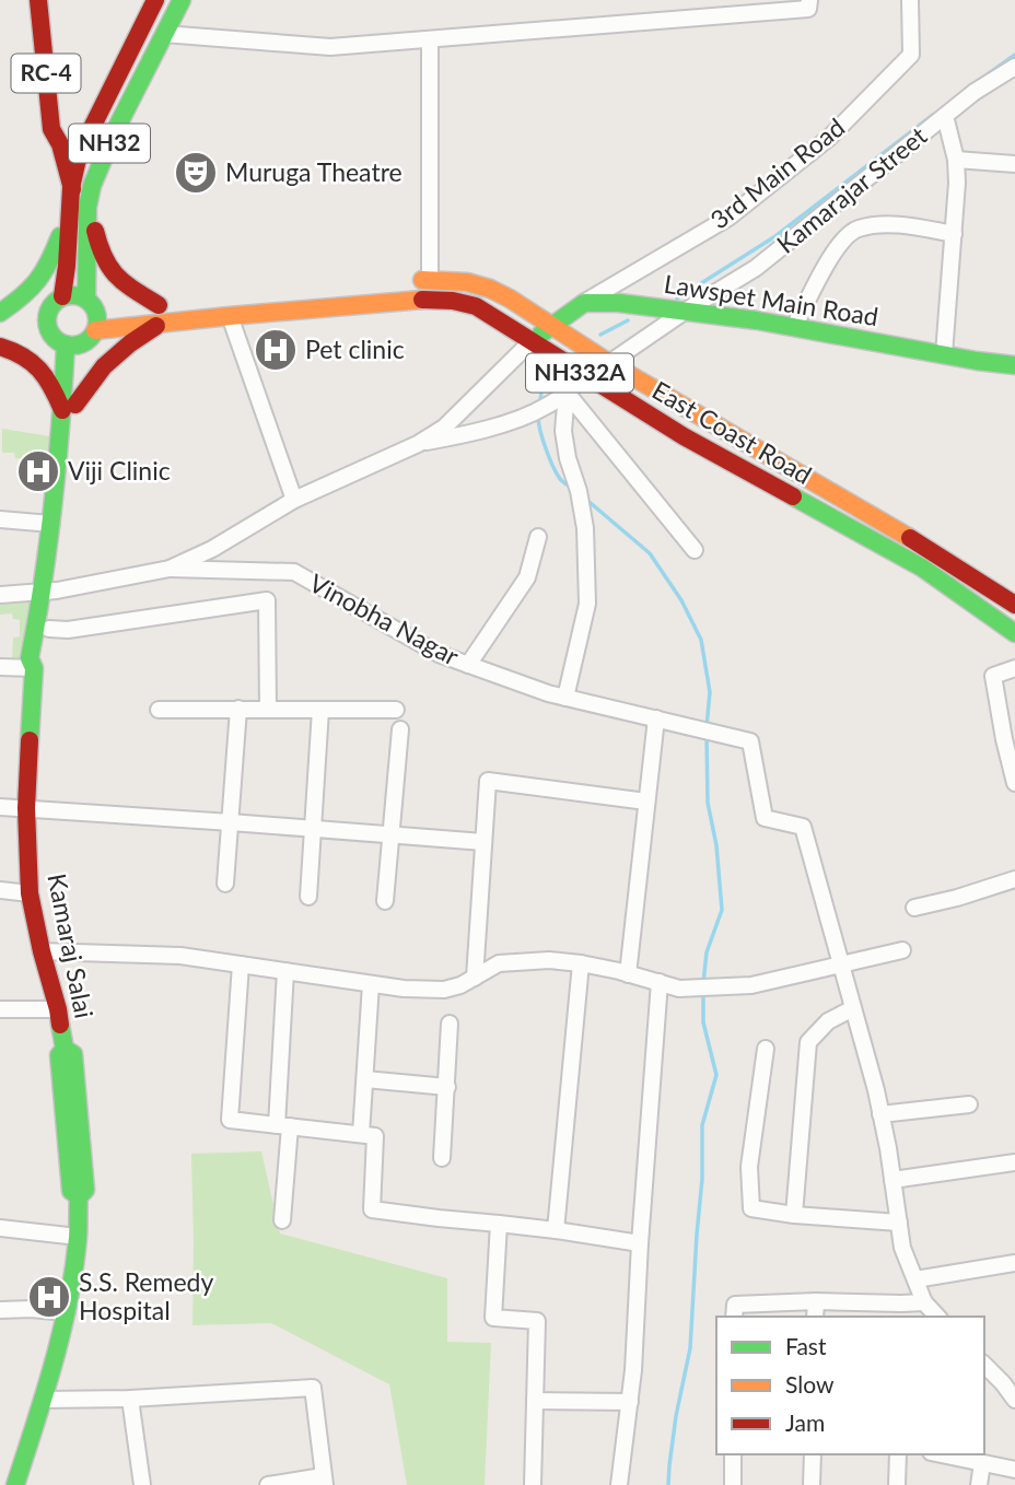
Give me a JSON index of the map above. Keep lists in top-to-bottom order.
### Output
{
  "streets": {
    "main road": [
      "RC-4",
      "NH32",
      "Lawspet Main Road",
      "NH332A",
      "East Coast Road",
      "Kamaraj Salai"
    ],
    "street": ["3rd Main Road", "Kamarajar Street", "Vinobha Nagar"]
  },
  "crossings": [
    ["RC-4", "NH32"],
    ["NH32", "East Coast Road"],
    ["NH32", "Kamaraj Salai"],
    ["3rd Main Road", "Lawspet Main Road"],
    ["Kamarajar Street", "Lawspet Main Road"],
    ["Kamarajar Street", "East Coast Road"],
    ["East Coast Road", "Kamaraj Salai"]
  ],
  "places": {
    "theatre": ["Muruga Theatre"],
    "hospital": ["Pet clinic", "Viji Clinic", "S.S. Remedy Hospital"]
  },
  "legend": ["Fast", "Slow", "Jam"]
}
